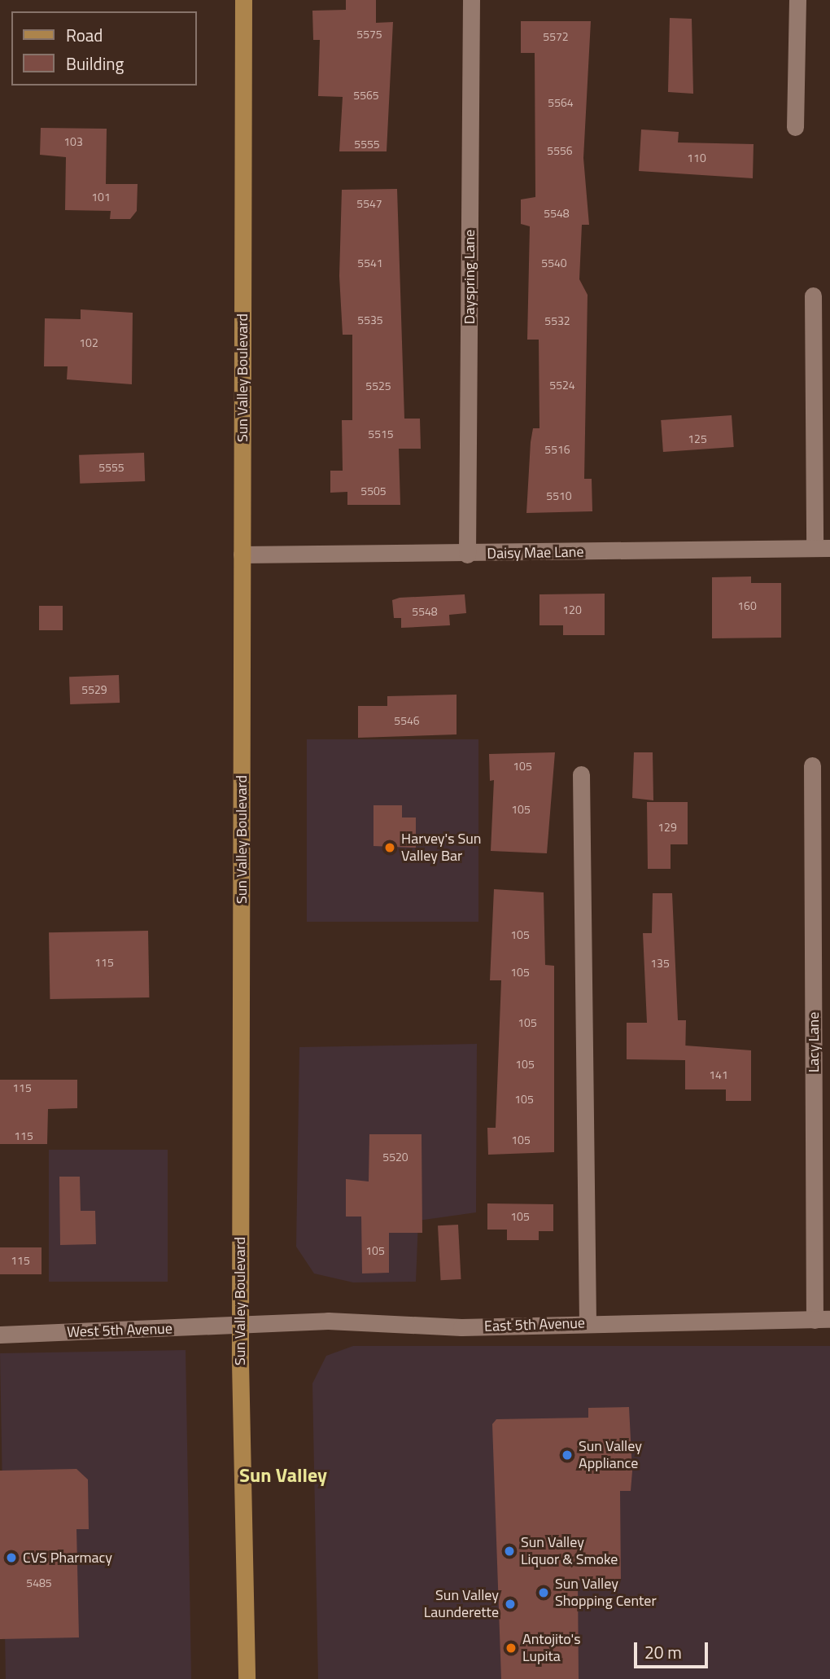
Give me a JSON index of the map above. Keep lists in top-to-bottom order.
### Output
{
  "streets": {
    "main road": ["Sun Valley Boulevard"],
    "street": [
      "Dayspring Lane",
      "Daisy Mae Lane",
      "Lacy Lane",
      "East 5th Avenue",
      "West 5th Avenue"
    ]
  },
  "crossings": [
    ["Dayspring Lane", "Daisy Mae Lane"],
    ["Sun Valley Boulevard", "Daisy Mae Lane"],
    ["Sun Valley Boulevard", "East 5th Avenue"],
    ["Sun Valley Boulevard", "West 5th Avenue"],
    ["Lacy Lane", "East 5th Avenue"],
    ["East 5th Avenue", "West 5th Avenue"]
  ],
  "districts": ["Sun Valley"],
  "places": [
    "Harvey's Sun Valley Bar",
    "Sun Valley Appliance",
    "Sun Valley Liquor & Smoke",
    "CVS Pharmacy",
    "Sun Valley Shopping Center",
    "Sun Valley Launderette",
    "Antojito's Lupita"
  ],
  "house_numbers": [
    "5575",
    "5572",
    "5565",
    "5564",
    "103",
    "5555",
    "5556",
    "110",
    "101",
    "5547",
    "5548",
    "5541",
    "5540",
    "5535",
    "5532",
    "102",
    "5524",
    "5525",
    "5515",
    "125",
    "5516",
    "5555",
    "5505",
    "5510",
    "160",
    "120",
    "5548",
    "5529",
    "5546",
    "105",
    "105",
    "129",
    "105",
    "115",
    "135",
    "105",
    "105",
    "105",
    "141",
    "115",
    "105",
    "115",
    "105",
    "5520",
    "105",
    "105",
    "115",
    "5485"
  ],
  "legend": ["Road", "Building"],
  "scale_bar": "20 m"
}
